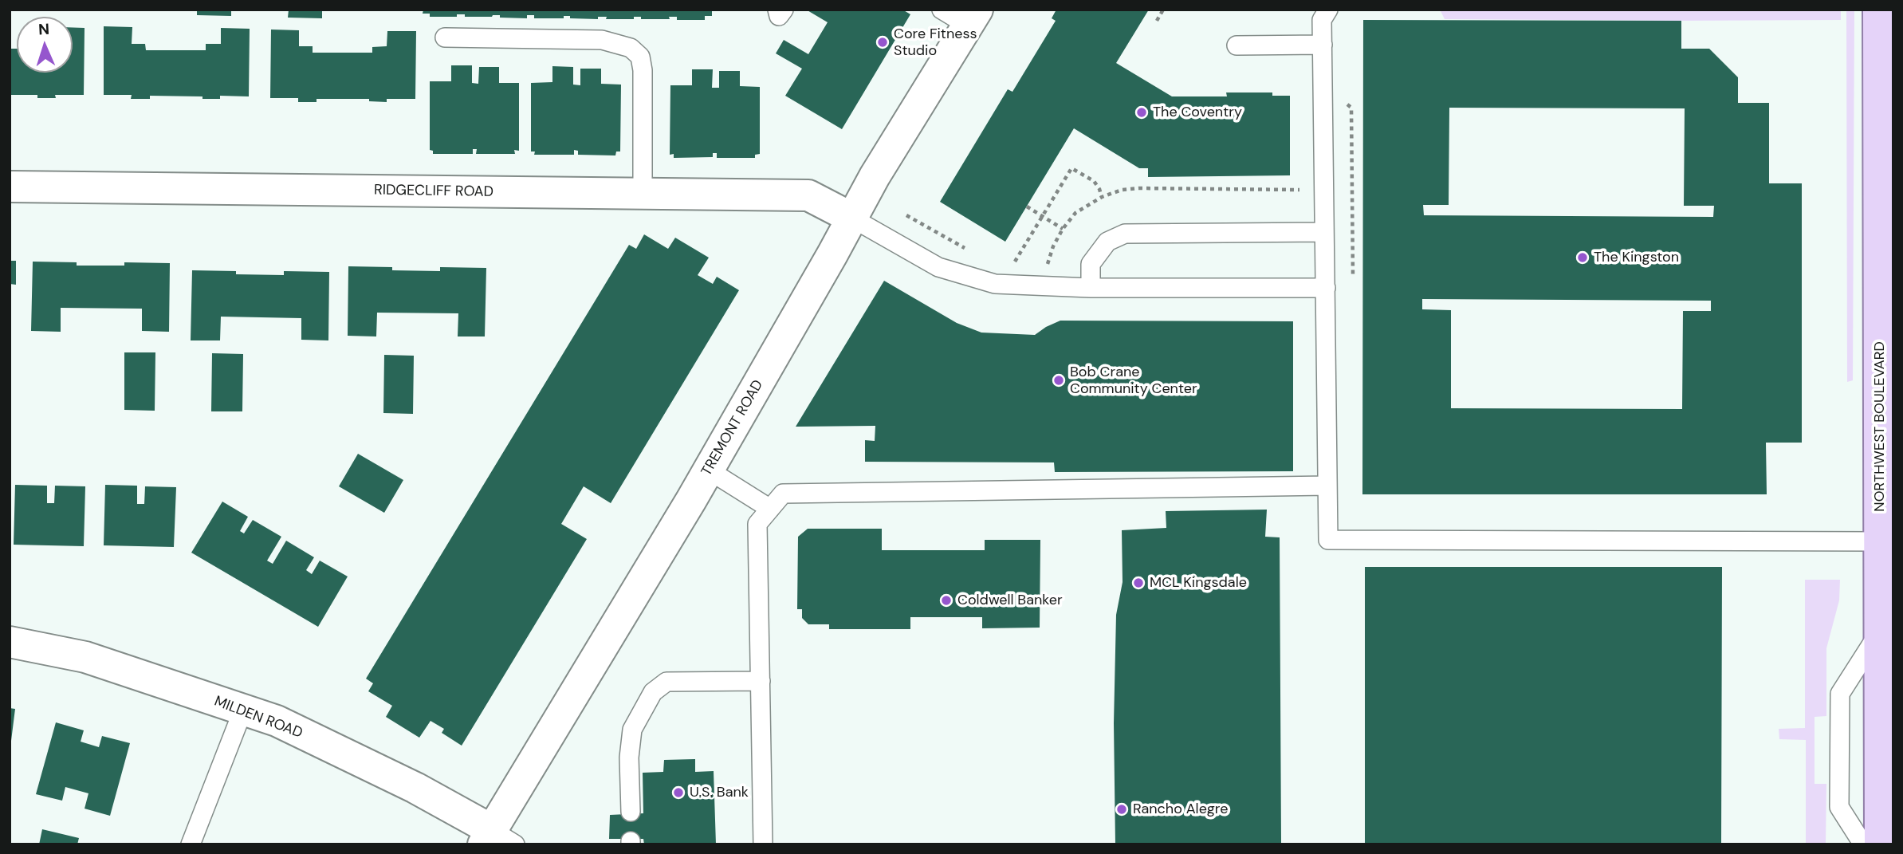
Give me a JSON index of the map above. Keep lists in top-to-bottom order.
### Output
{
  "streets": {
    "main road": ["NORTHWEST BOULEVARD"],
    "street": ["RIDGECLIFF ROAD", "TREMONT ROAD", "MILDEN ROAD"]
  },
  "crossings": [
    ["RIDGECLIFF ROAD", "TREMONT ROAD"],
    ["TREMONT ROAD", "MILDEN ROAD"]
  ],
  "places": [
    "Core Fitness Studio",
    "The Coventry",
    "The Kingston",
    "Bob Crane Community Center",
    "MCL Kingsdale",
    "Coldwell Banker",
    "U.S. Bank",
    "Rancho Alegre"
  ],
  "north": "top"
}
